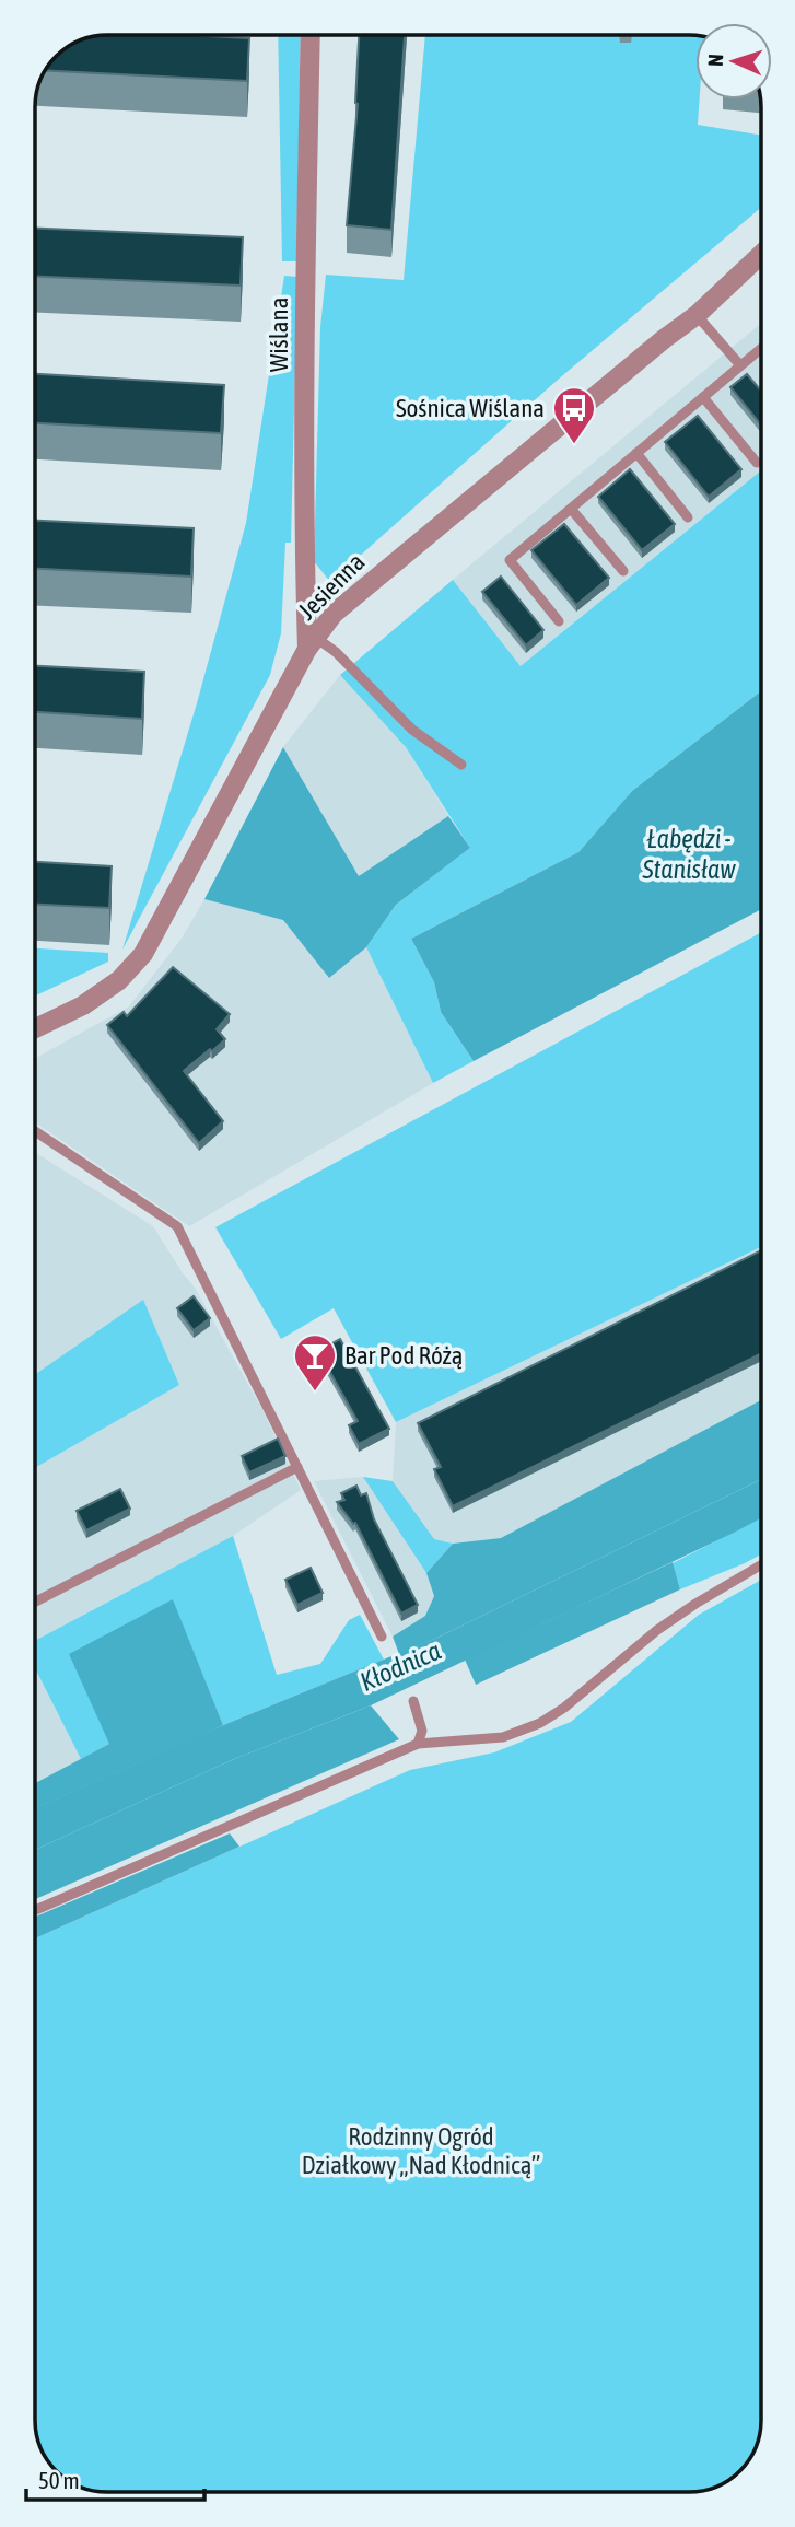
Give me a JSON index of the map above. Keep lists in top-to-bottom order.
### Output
{
  "streets": {
    "street": ["Wiślana", "Jesienna"]
  },
  "crossings": [
    ["Wiślana", "Jesienna"]
  ],
  "water": ["Łabędzi - Stanisław", "Kłodnica"],
  "parks": ["Rodzinny Ogród Działkowy „Nad Kłodnicą”"],
  "places": {
    "bus stop": ["Sośnica Wiślana"],
    "bar": ["Bar Pod Różą"]
  },
  "scale_bar": "50 m",
  "north": "left"
}
